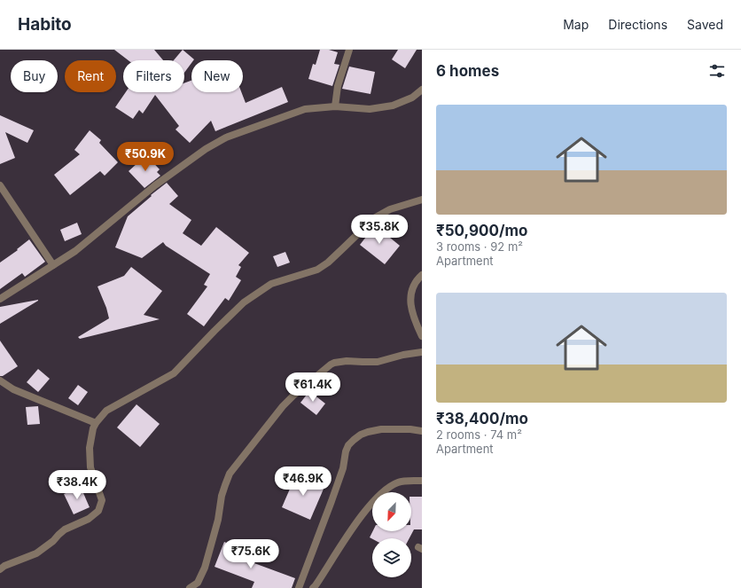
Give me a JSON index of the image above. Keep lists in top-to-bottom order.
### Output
{
  "north": "bottom left",
  "page": {
    "header": "Habito",
    "nav": ["Map", "Directions", "Saved"],
    "heading": "6 homes",
    "chip": [
      "Buy",
      "Rent",
      "Filters",
      "New"
    ],
    "list": [
      {
        "name": "₹50,900/mo",
        "note": "3 rooms · 92 m² · Apartment"
      },
      {
        "name": "₹38,400/mo",
        "note": "2 rooms · 74 m² · Apartment"
      }
    ],
    "price": [
      "₹50.9K",
      "₹35.8K",
      "₹61.4K",
      "₹46.9K",
      "₹38.4K",
      "₹75.6K"
    ]
  }
}
